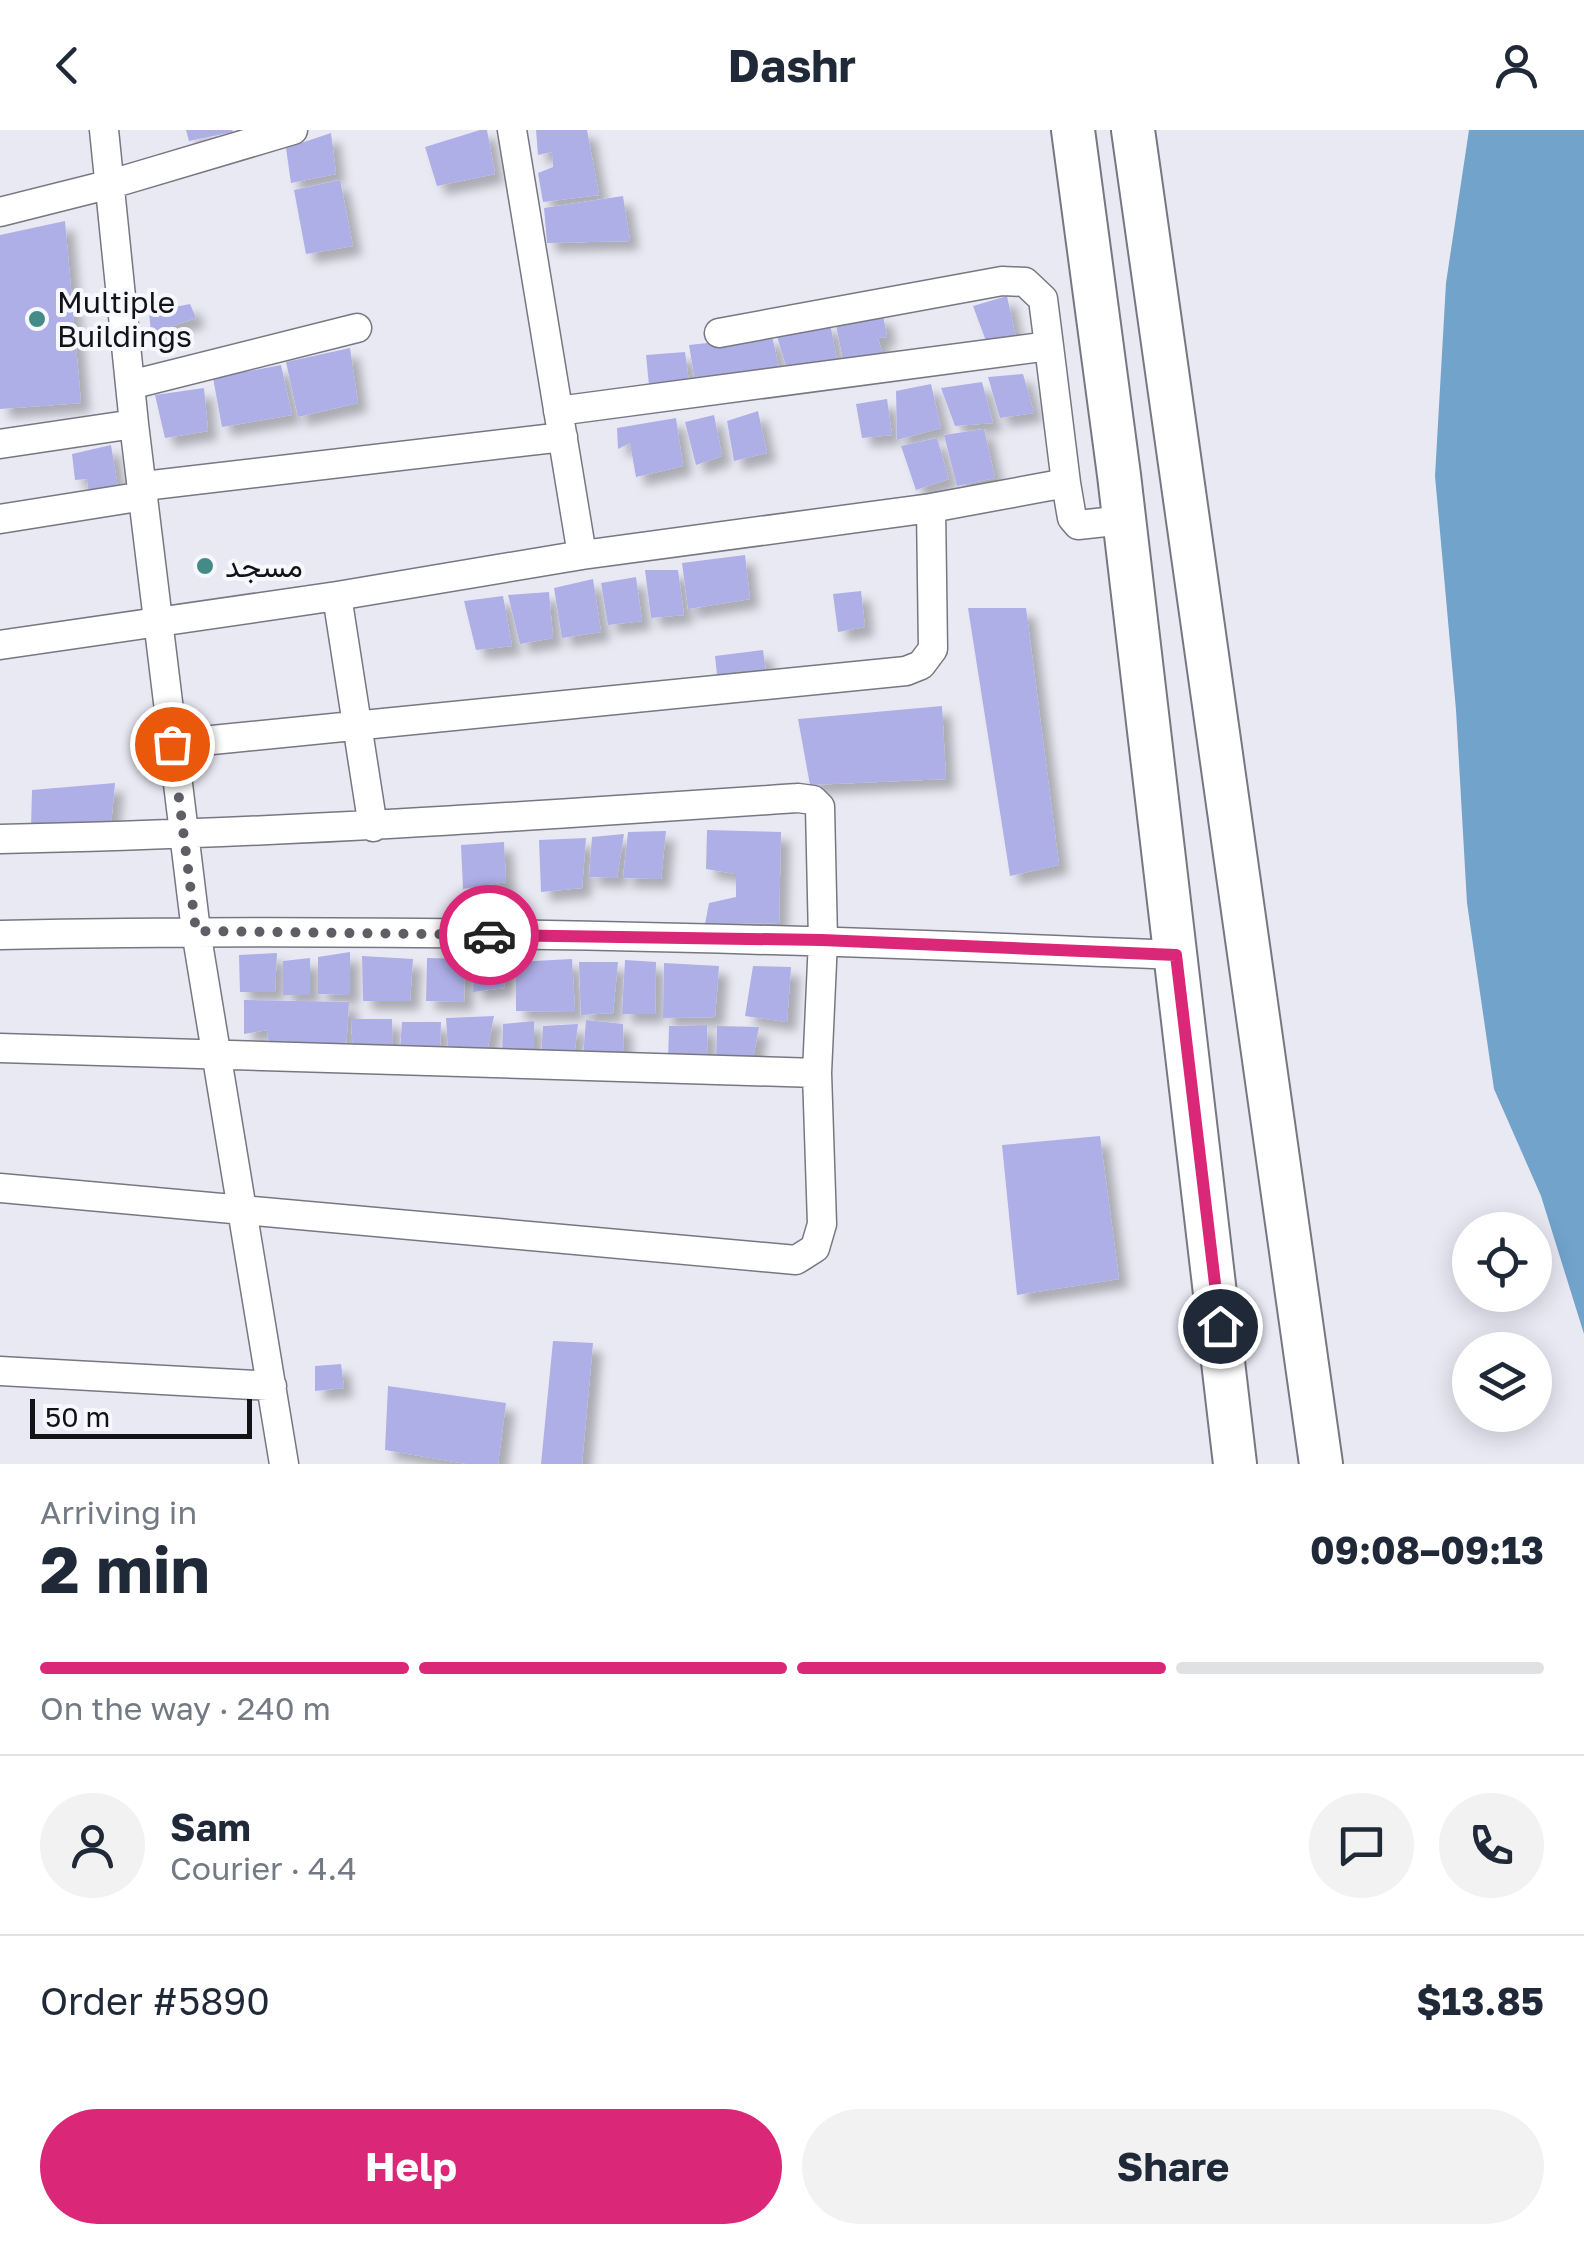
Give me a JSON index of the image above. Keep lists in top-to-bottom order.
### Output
{
  "places": ["Multiple Buildings", "مسجد"],
  "scale_bar": "50 m",
  "page": {
    "header": "Dashr",
    "scale": "50 m",
    "heading": ["2 min", "Arriving in", "09:08–09:13"],
    "panel": [
      "Sam",
      "Courier · 4.4",
      "Order #5890",
      "$13.85"
    ],
    "bar": "On the way · 240 m",
    "buttons": ["Help", "Share"]
  }
}
